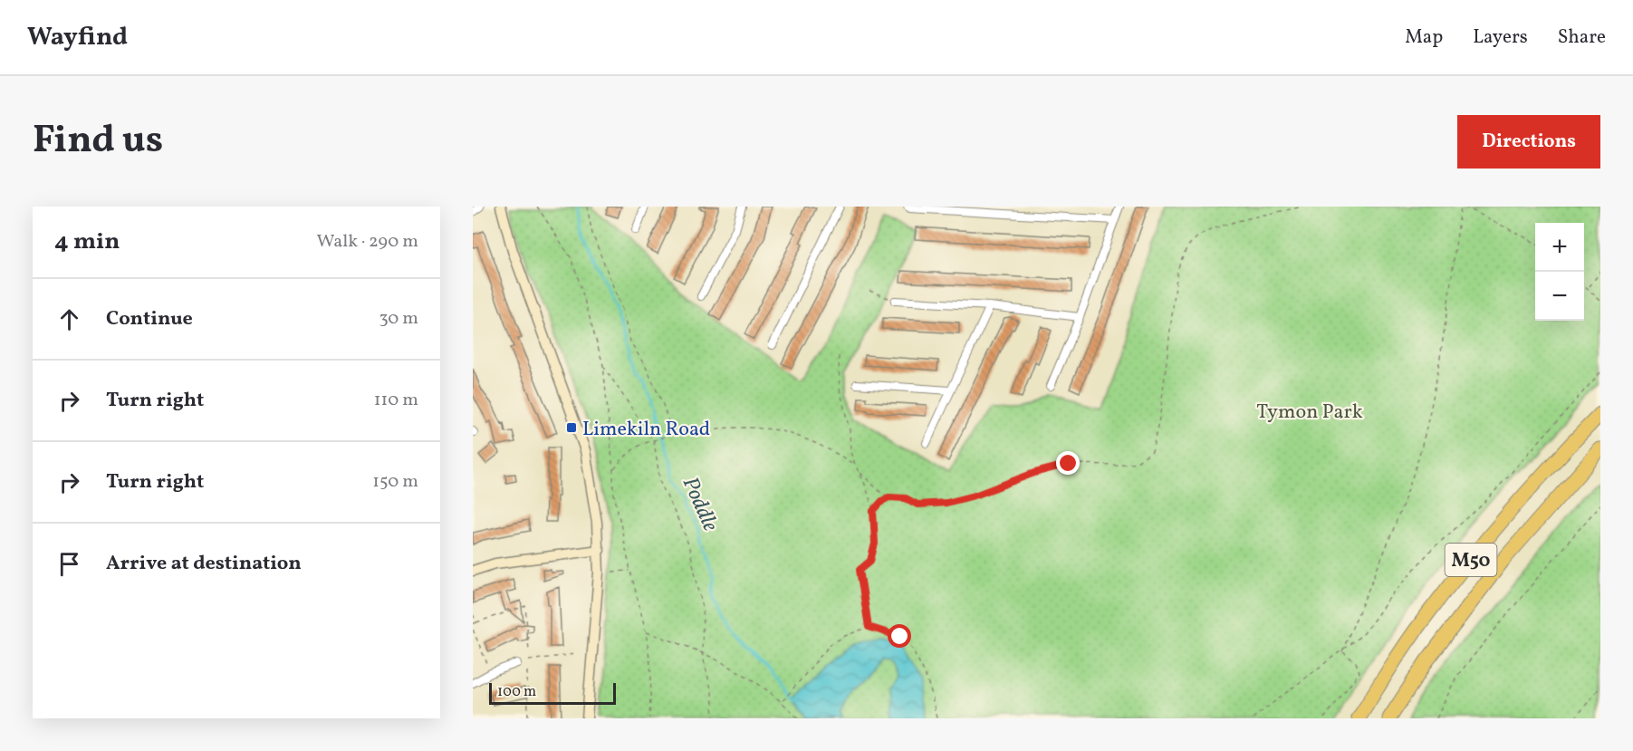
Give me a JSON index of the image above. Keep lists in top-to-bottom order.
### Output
{
  "streets": {
    "highway": ["M50"]
  },
  "water": ["Poddle"],
  "parks": ["Tymon Park"],
  "places": {
    "transit": ["Limekiln Road"]
  },
  "scale_bar": "100 m",
  "page": {
    "header": "Wayfind",
    "nav": ["Map", "Layers", "Share"],
    "title": "Find us",
    "buttons": "Directions",
    "heading": ["4 min", "Walk · 290 m"],
    "map_buttons": ["+", "−"],
    "list": [
      ["Continue", "30 m"],
      ["Turn right", "110 m"],
      ["Turn right", "150 m"],
      "Arrive at destination"
    ],
    "scale": "100 m"
  }
}
